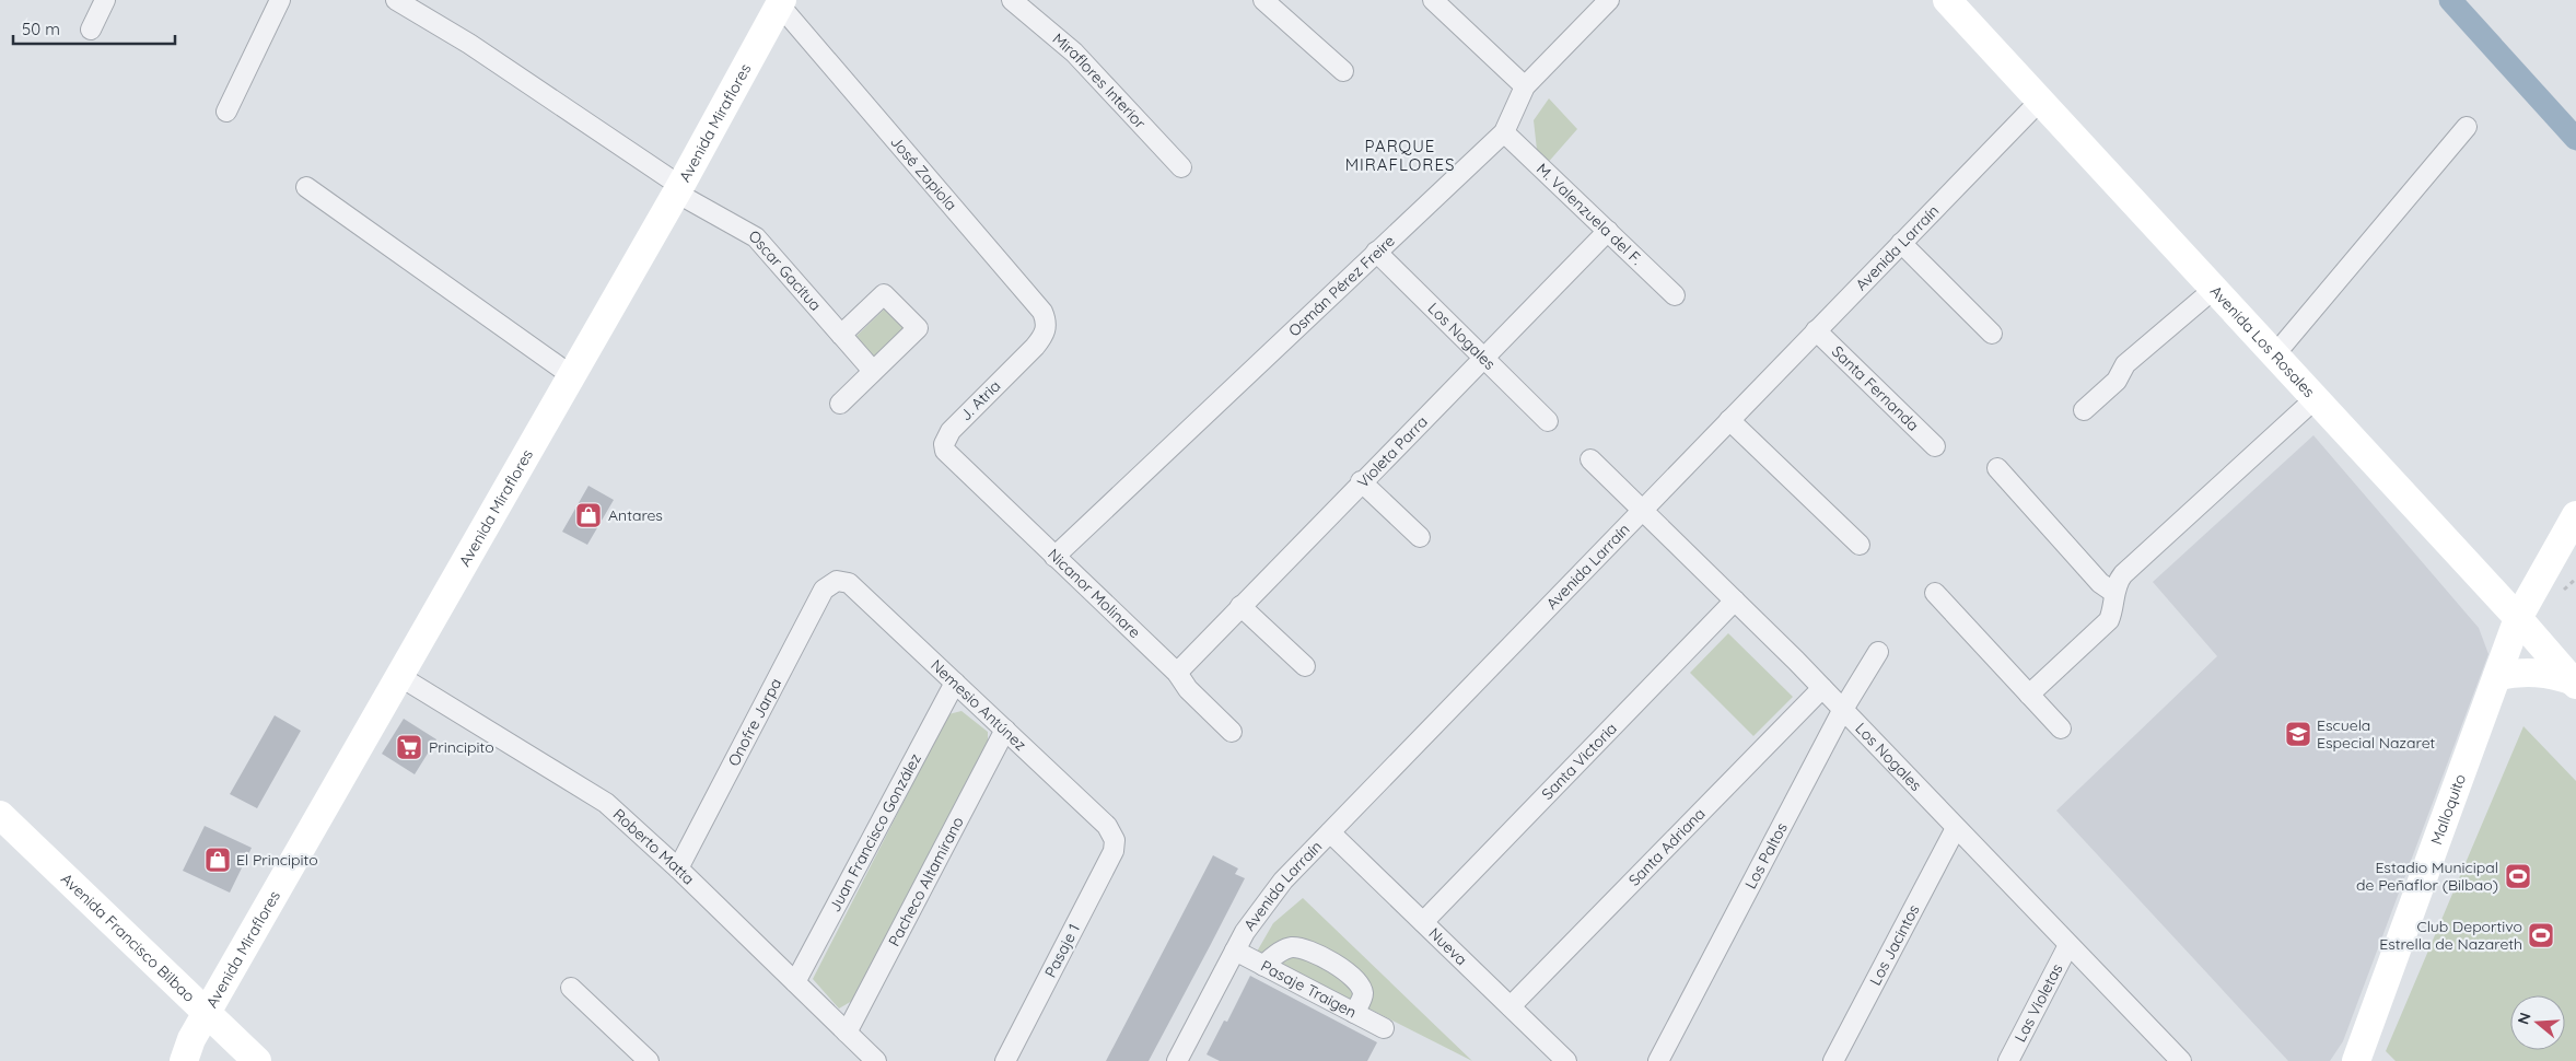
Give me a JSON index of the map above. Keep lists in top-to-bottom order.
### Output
{
  "streets": {
    "street": [
      "Miraflores Interior",
      "Avenida Miraflores",
      "José Zapiola",
      "M. Valenzuela del F.",
      "Avenida Larraín",
      "Oscar Gacitua",
      "Osmán Pérez Freire",
      "Los Nogales",
      "Avenida Los Rosales",
      "Santa Fernanda",
      "J. Atria",
      "Violeta Parra",
      "Nicanor Molinare",
      "Nemesio Antúnez",
      "Onofre Jarpa",
      "Santa Victoria",
      "Malloquito",
      "Juan Francisco González",
      "Roberto Matta",
      "Santa Adriana",
      "Los Paltos",
      "Pacheco Altamirano",
      "Avenida Francisco Bilbao",
      "Los Jacintos",
      "Nueva",
      "Pasaje 1",
      "Pasaje Traigen",
      "Las Violetas"
    ]
  },
  "crossings": [
    ["Avenida Miraflores", "José Zapiola"],
    ["Avenida Miraflores", "Oscar Gacitua"],
    ["Avenida Miraflores", "Roberto Matta"],
    ["Avenida Miraflores", "Avenida Francisco Bilbao"],
    ["José Zapiola", "J. Atria"],
    ["M. Valenzuela del F.", "Osmán Pérez Freire"],
    ["M. Valenzuela del F.", "Violeta Parra"],
    ["Avenida Larraín", "Los Nogales"],
    ["Avenida Larraín", "Avenida Los Rosales"],
    ["Avenida Larraín", "Santa Fernanda"],
    ["Avenida Larraín", "Nueva"],
    ["Avenida Larraín", "Pasaje Traigen"],
    ["Osmán Pérez Freire", "Los Nogales"],
    ["Osmán Pérez Freire", "Nicanor Molinare"],
    ["Los Nogales", "Violeta Parra"],
    ["Los Nogales", "Santa Victoria"],
    ["Los Nogales", "Santa Adriana"],
    ["Los Nogales", "Los Paltos"],
    ["Los Nogales", "Los Jacintos"],
    ["Los Nogales", "Las Violetas"],
    ["Avenida Los Rosales", "Malloquito"],
    ["J. Atria", "Nicanor Molinare"],
    ["Violeta Parra", "Nicanor Molinare"],
    ["Nemesio Antúnez", "Onofre Jarpa"],
    ["Nemesio Antúnez", "Juan Francisco González"],
    ["Nemesio Antúnez", "Pacheco Altamirano"],
    ["Nemesio Antúnez", "Pasaje 1"],
    ["Onofre Jarpa", "Roberto Matta"],
    ["Santa Victoria", "Nueva"],
    ["Juan Francisco González", "Roberto Matta"],
    ["Roberto Matta", "Pacheco Altamirano"],
    ["Santa Adriana", "Nueva"]
  ],
  "districts": ["PARQUE MIRAFLORES"],
  "places": {
    "shop": ["Antares", "El Principito"],
    "school or university": ["Escuela Especial Nazaret"],
    "supermarket": ["Principito"],
    "sports": ["Estadio Municipal de Peñaflor (Bilbao)", "Club Deportivo Estrella de Nazareth"]
  },
  "scale_bar": "50 m",
  "north": "left"
}
